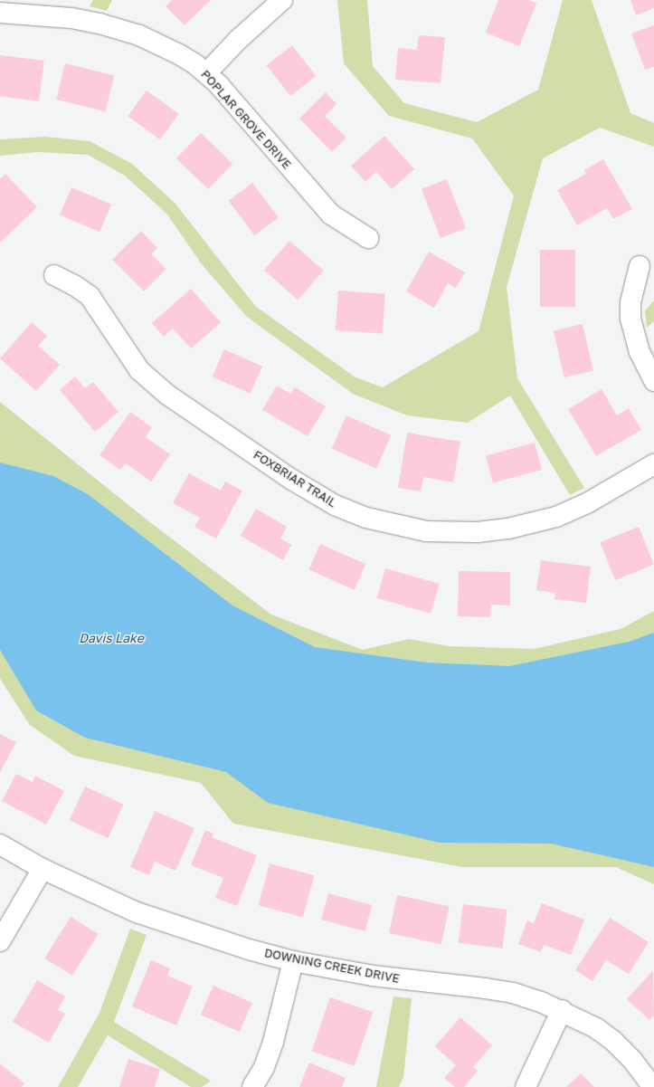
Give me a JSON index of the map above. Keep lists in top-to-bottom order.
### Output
{
  "streets": {
    "street": ["POPLAR GROVE DRIVE", "FOXBRIAR TRAIL", "DOWNING CREEK DRIVE"]
  },
  "water": ["Davis Lake"]
}
